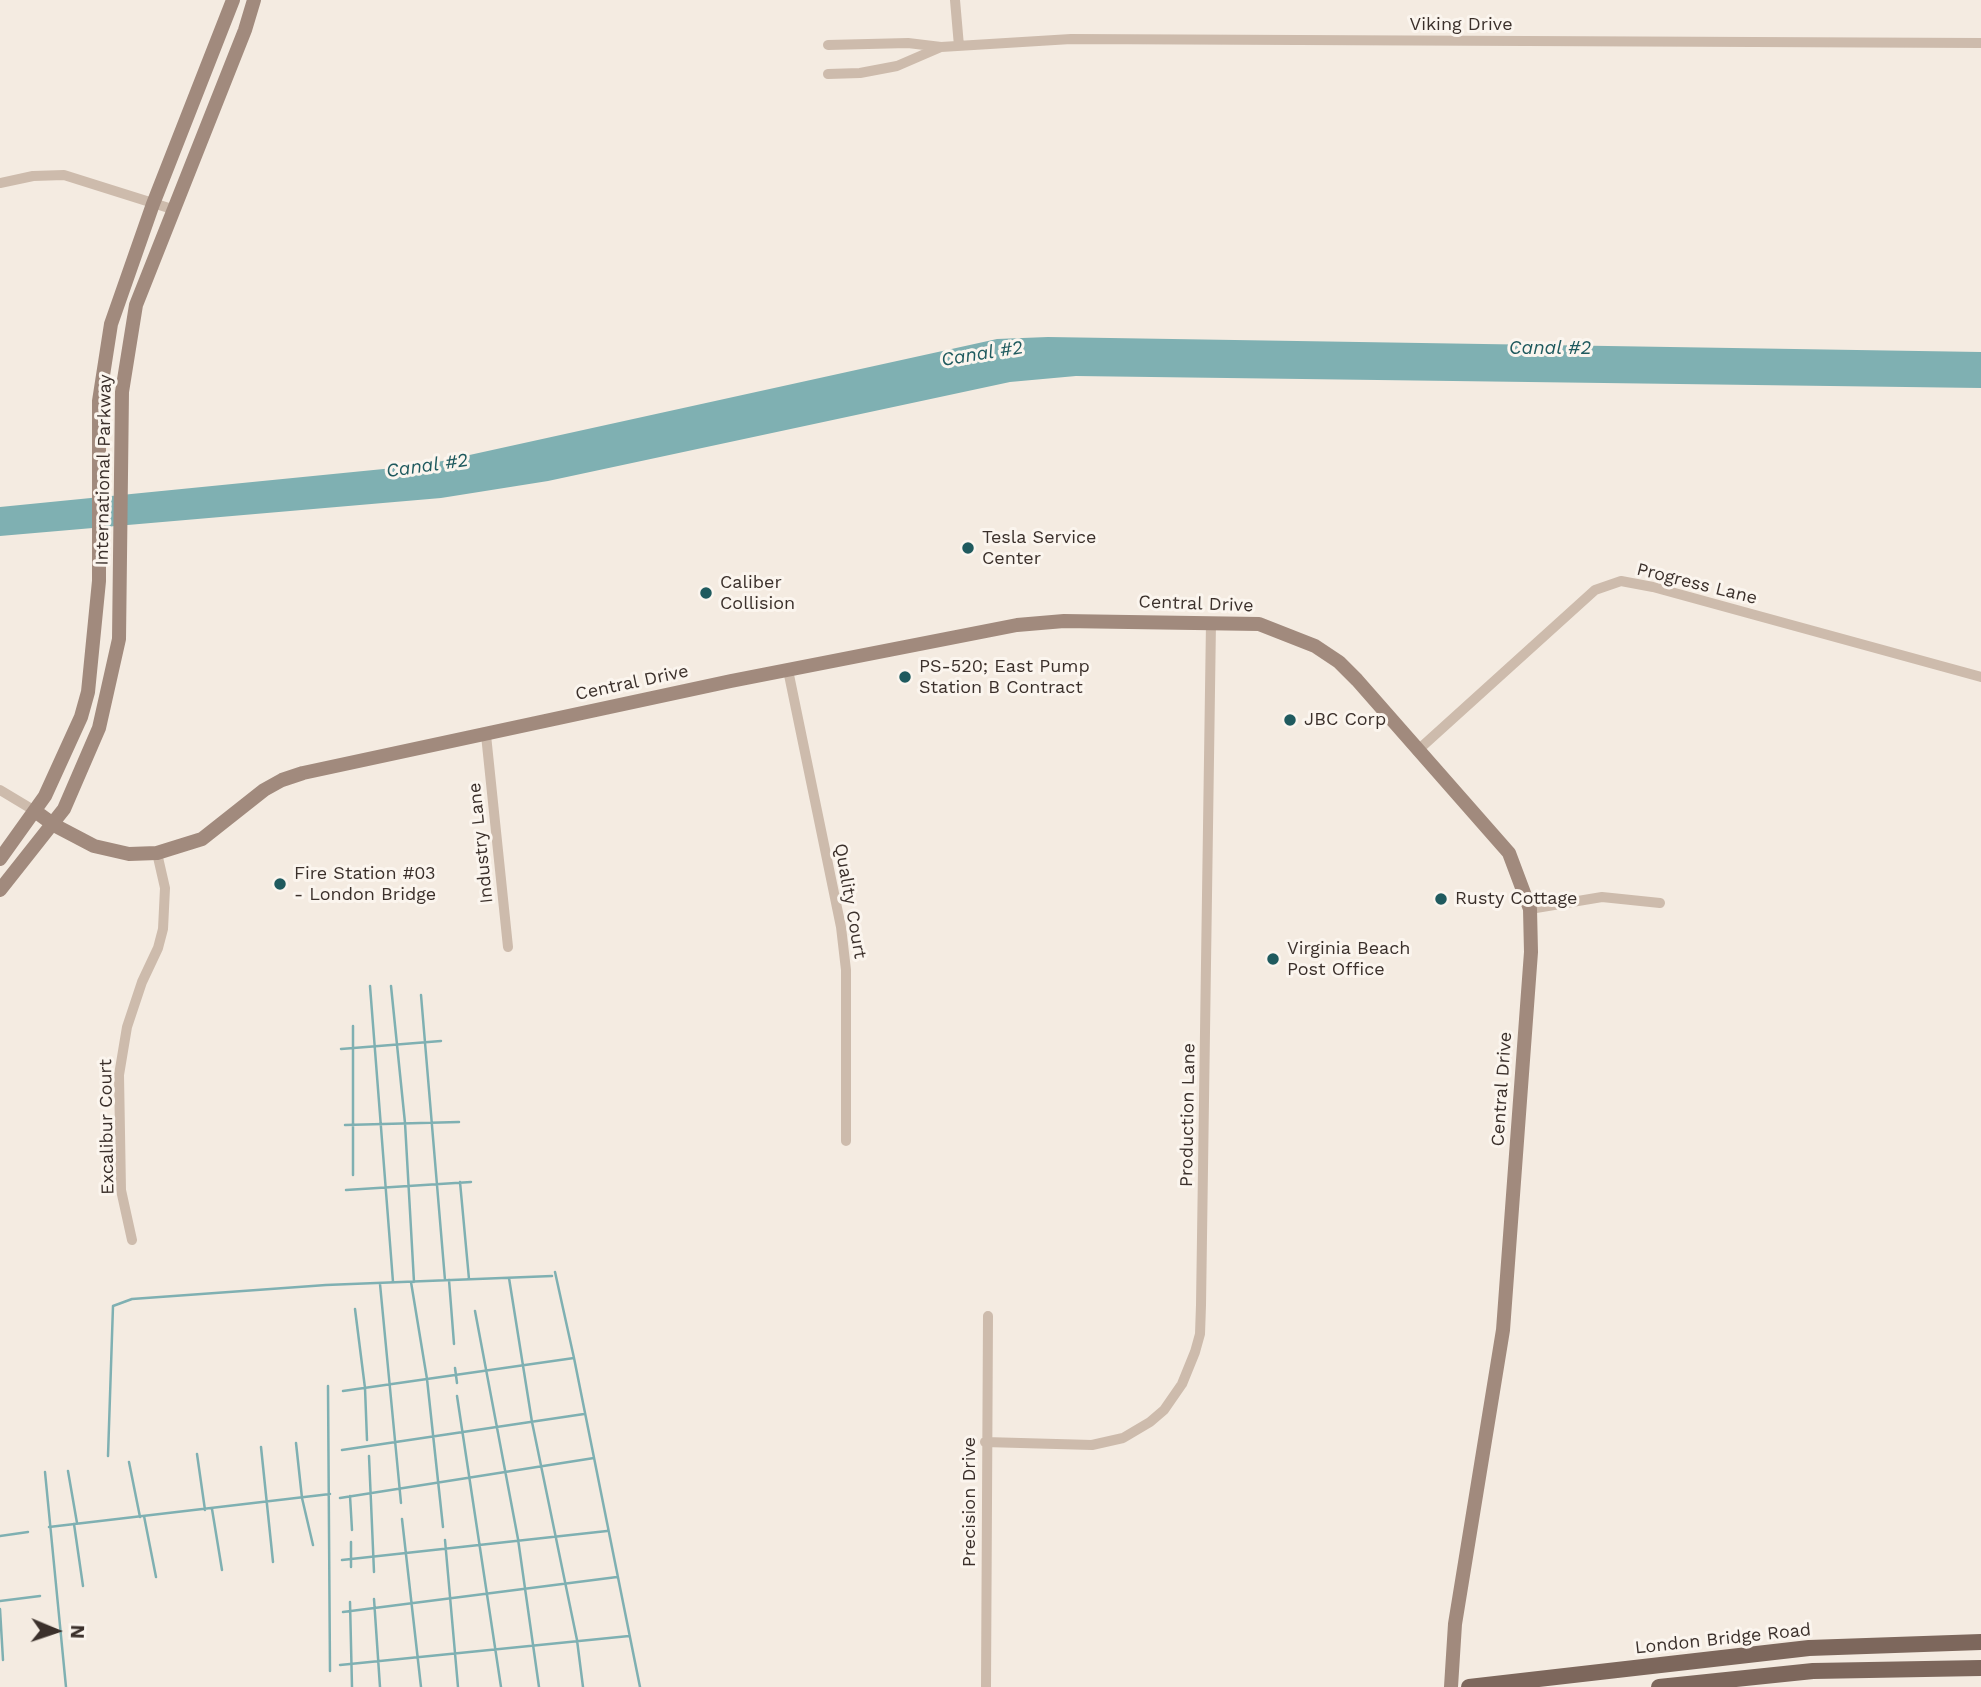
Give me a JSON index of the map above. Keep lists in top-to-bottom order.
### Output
{
  "streets": {
    "main road": ["London Bridge Road"],
    "street": [
      "Viking Drive",
      "International Parkway",
      "Progress Lane",
      "Central Drive",
      "Industry Lane",
      "Quality Court",
      "Production Lane",
      "Excalibur Court",
      "Precision Drive"
    ]
  },
  "crossings": [
    ["International Parkway", "Central Drive"],
    ["Progress Lane", "Central Drive"],
    ["Central Drive", "Industry Lane"],
    ["Central Drive", "Quality Court"],
    ["Central Drive", "Production Lane"],
    ["Central Drive", "Excalibur Court"],
    ["Production Lane", "Precision Drive"]
  ],
  "water": ["Canal #2"],
  "places": [
    "Tesla Service Center",
    "Caliber Collision",
    "PS-520; East Pump Station B Contract",
    "JBC Corp",
    "Fire Station #03 - London Bridge",
    "Rusty Cottage",
    "Virginia Beach Post Office"
  ],
  "north": "right"
}
